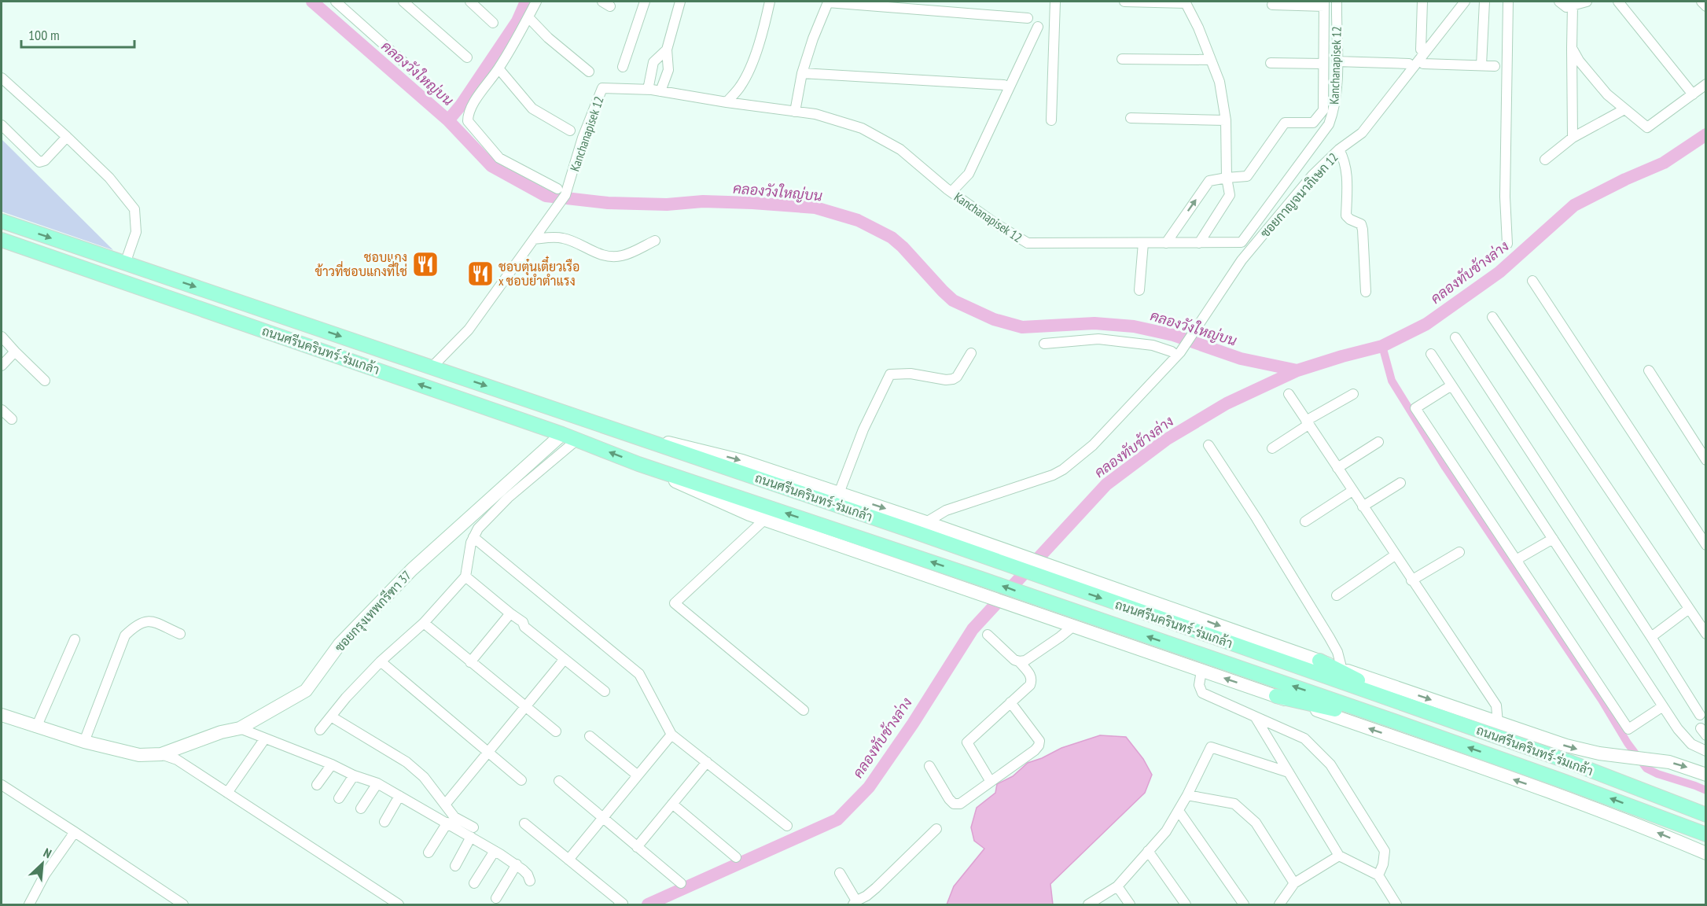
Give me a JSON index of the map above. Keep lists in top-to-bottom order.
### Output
{
  "streets": {
    "main road": ["ถนนศรีนครินทร์-ร่มเกล้า", "ซอยกรุงเทพกรีฑา 37"],
    "street": ["Kanchanapisek 12", "ซอยกาญจนาภิเษก 12"]
  },
  "crossings": [
    ["ซอยกาญจนาภิเษก 12", "ถนนศรีนครินทร์-ร่มเกล้า"],
    ["ถนนศรีนครินทร์-ร่มเกล้า", "ซอยกรุงเทพกรีฑา 37"]
  ],
  "water": ["คลองวังใหญ่บน", "คลองทับช้างล่าง"],
  "places": {
    "restaurant": ["ชอบแกง ข้าวที่ชอบแกงที่ใช่", "ชอบตุ๋นเตี๋ยวเรือ x ชอบยำตำแรง"]
  },
  "scale_bar": "100 m",
  "north": "top right"
}
